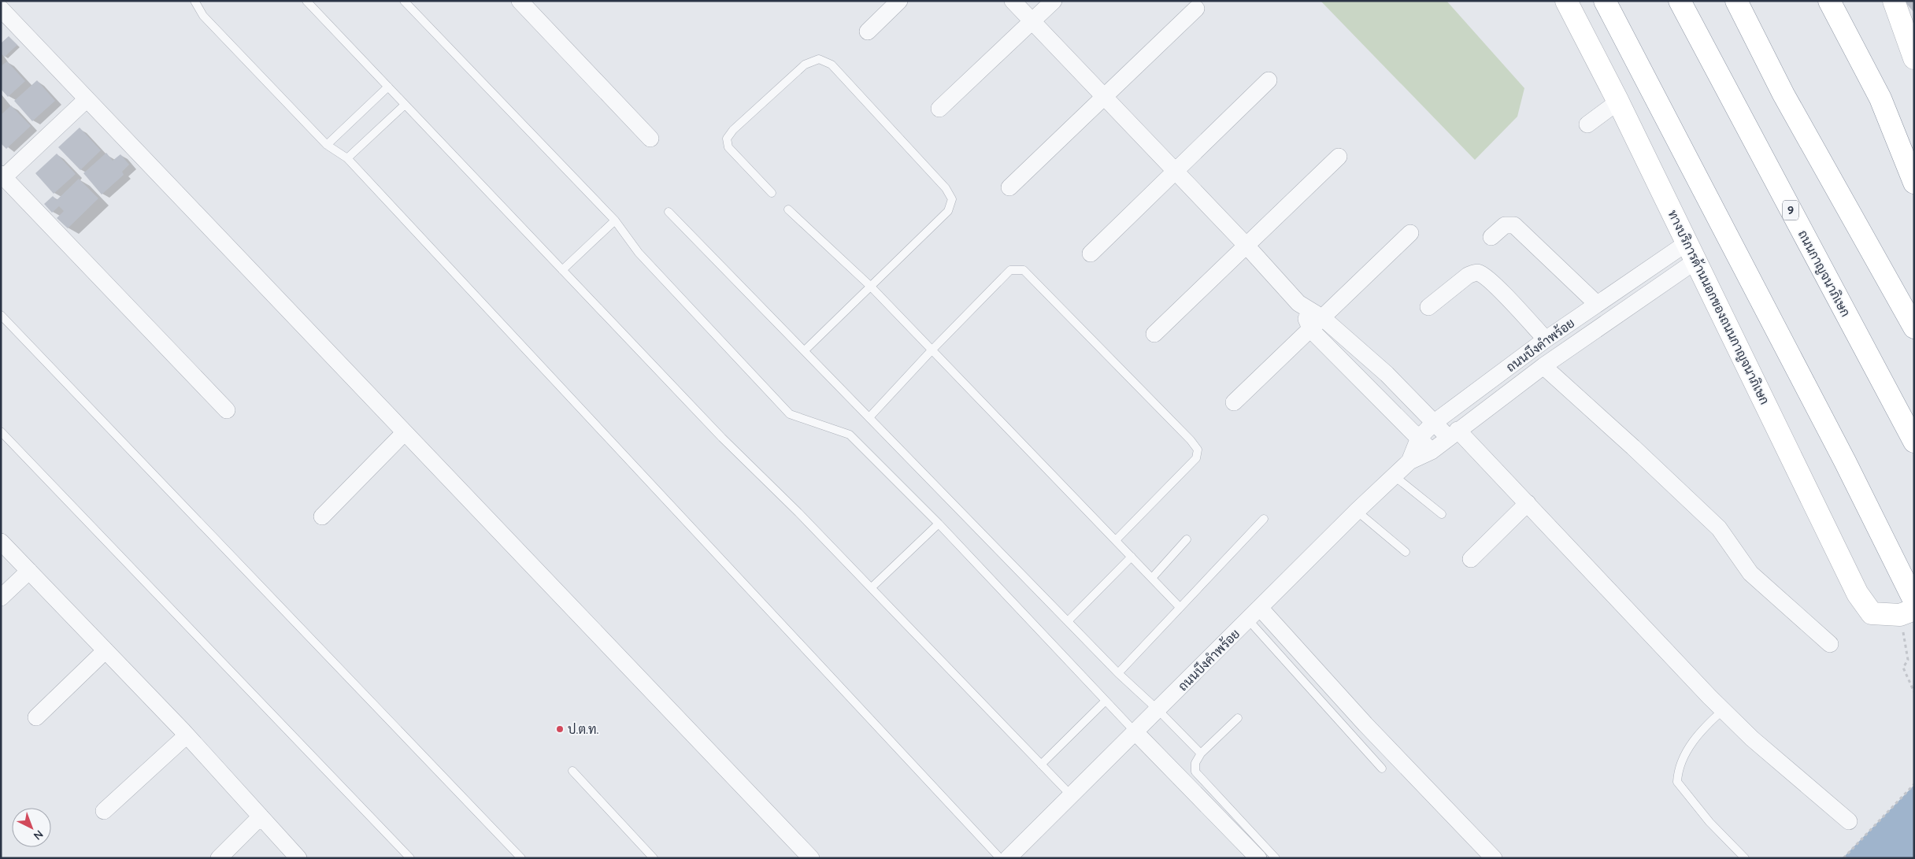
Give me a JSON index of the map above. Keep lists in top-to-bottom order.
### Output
{
  "streets": {
    "main road": ["9", "ถนนกาญจนาภิเษก", "ทางบริการด้านนอกของถนนกาญจนาภิเษก"],
    "street": ["ถนนบึงคำพร้อย"]
  },
  "crossings": [
    ["ทางบริการด้านนอกของถนนกาญจนาภิเษก", "ถนนบึงคำพร้อย"]
  ],
  "places": ["ป.ต.ท."],
  "north": "bottom right"
}
